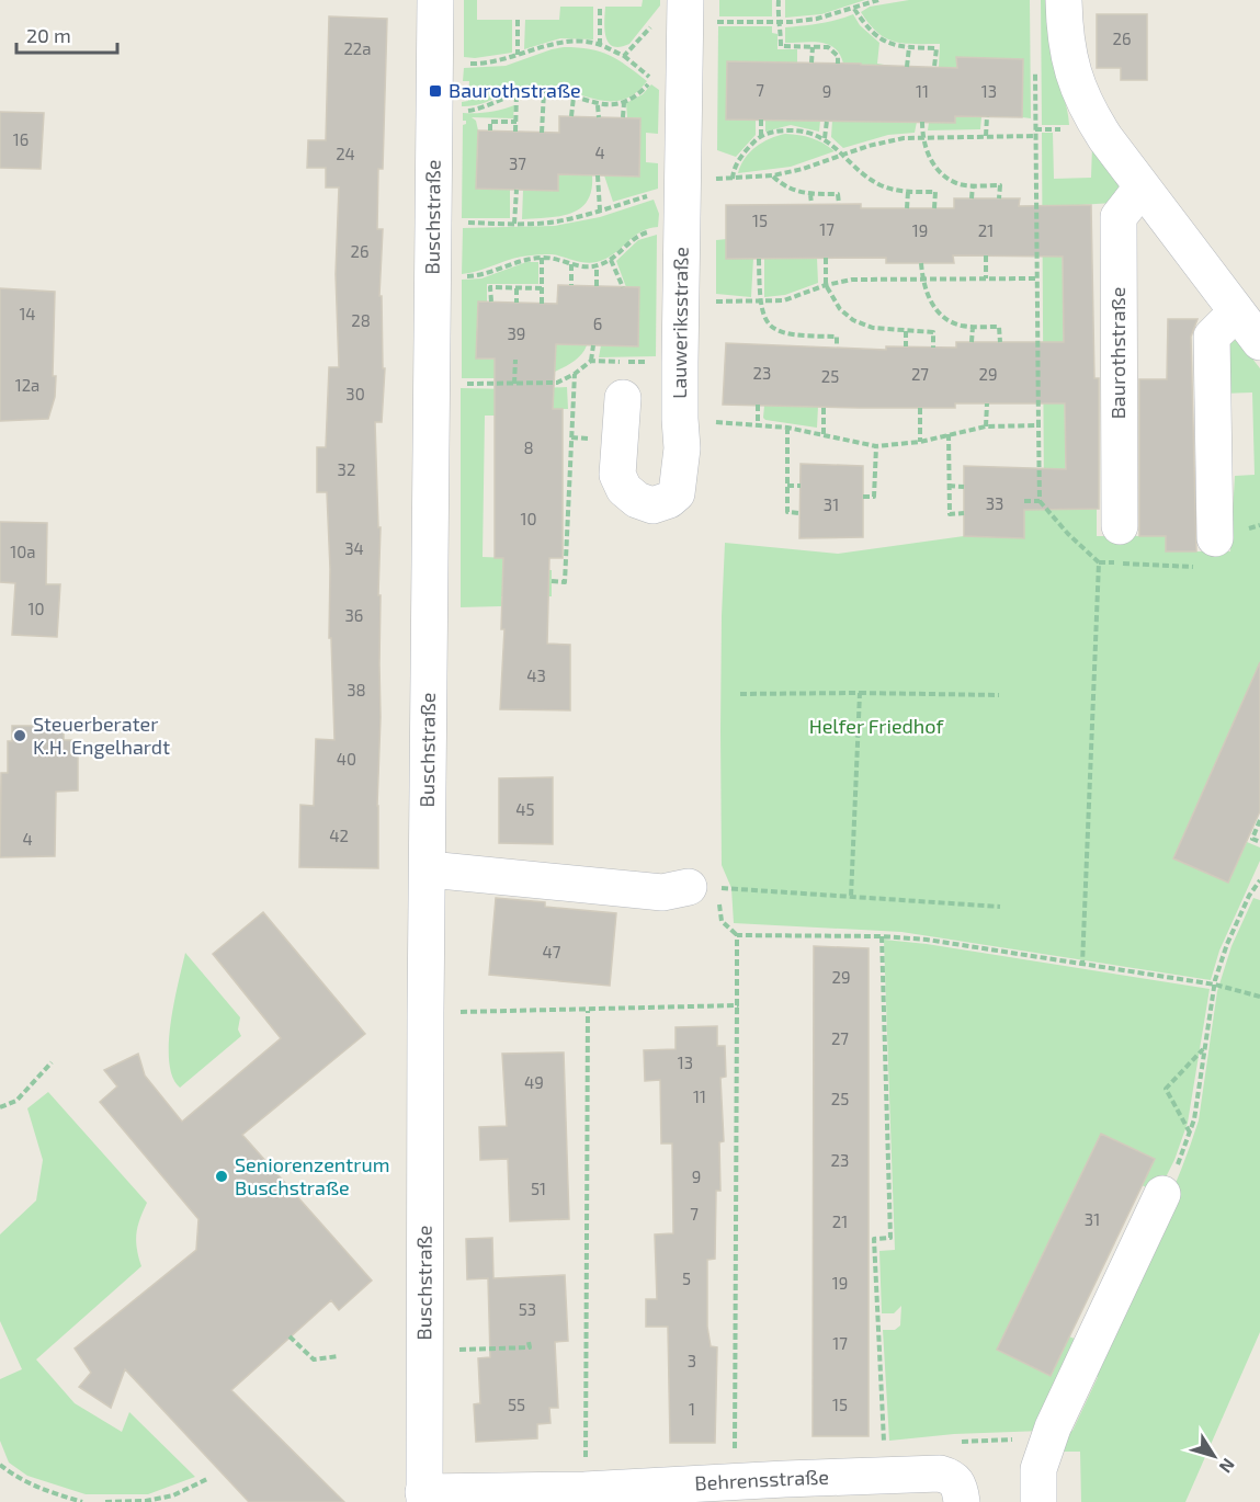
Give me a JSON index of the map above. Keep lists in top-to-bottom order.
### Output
{
  "streets": {
    "street": [
      "Buschstraße",
      "Lauweriksstraße",
      "Baurothstraße",
      "Behrensstraße"
    ]
  },
  "crossings": [
    ["Buschstraße", "Behrensstraße"]
  ],
  "parks": ["Helfer Friedhof"],
  "places": {
    "transit": ["Baurothstraße"],
    "other": ["Steuerberater K.H. Engelhardt", "Seniorenzentrum Buschstraße"]
  },
  "house_numbers": [
    "26",
    "22a",
    "7",
    "9",
    "11",
    "13",
    "16",
    "4",
    "24",
    "37",
    "15",
    "17",
    "19",
    "21",
    "26",
    "14",
    "28",
    "6",
    "39",
    "23",
    "27",
    "29",
    "25",
    "12a",
    "30",
    "8",
    "32",
    "33",
    "31",
    "10",
    "34",
    "10a",
    "10",
    "36",
    "43",
    "38",
    "40",
    "45",
    "42",
    "4",
    "47",
    "29",
    "27",
    "13",
    "49",
    "11",
    "25",
    "23",
    "9",
    "51",
    "7",
    "31",
    "21",
    "5",
    "19",
    "53",
    "17",
    "3",
    "55",
    "15",
    "1"
  ],
  "scale_bar": "20 m",
  "north": "bottom right"
}
